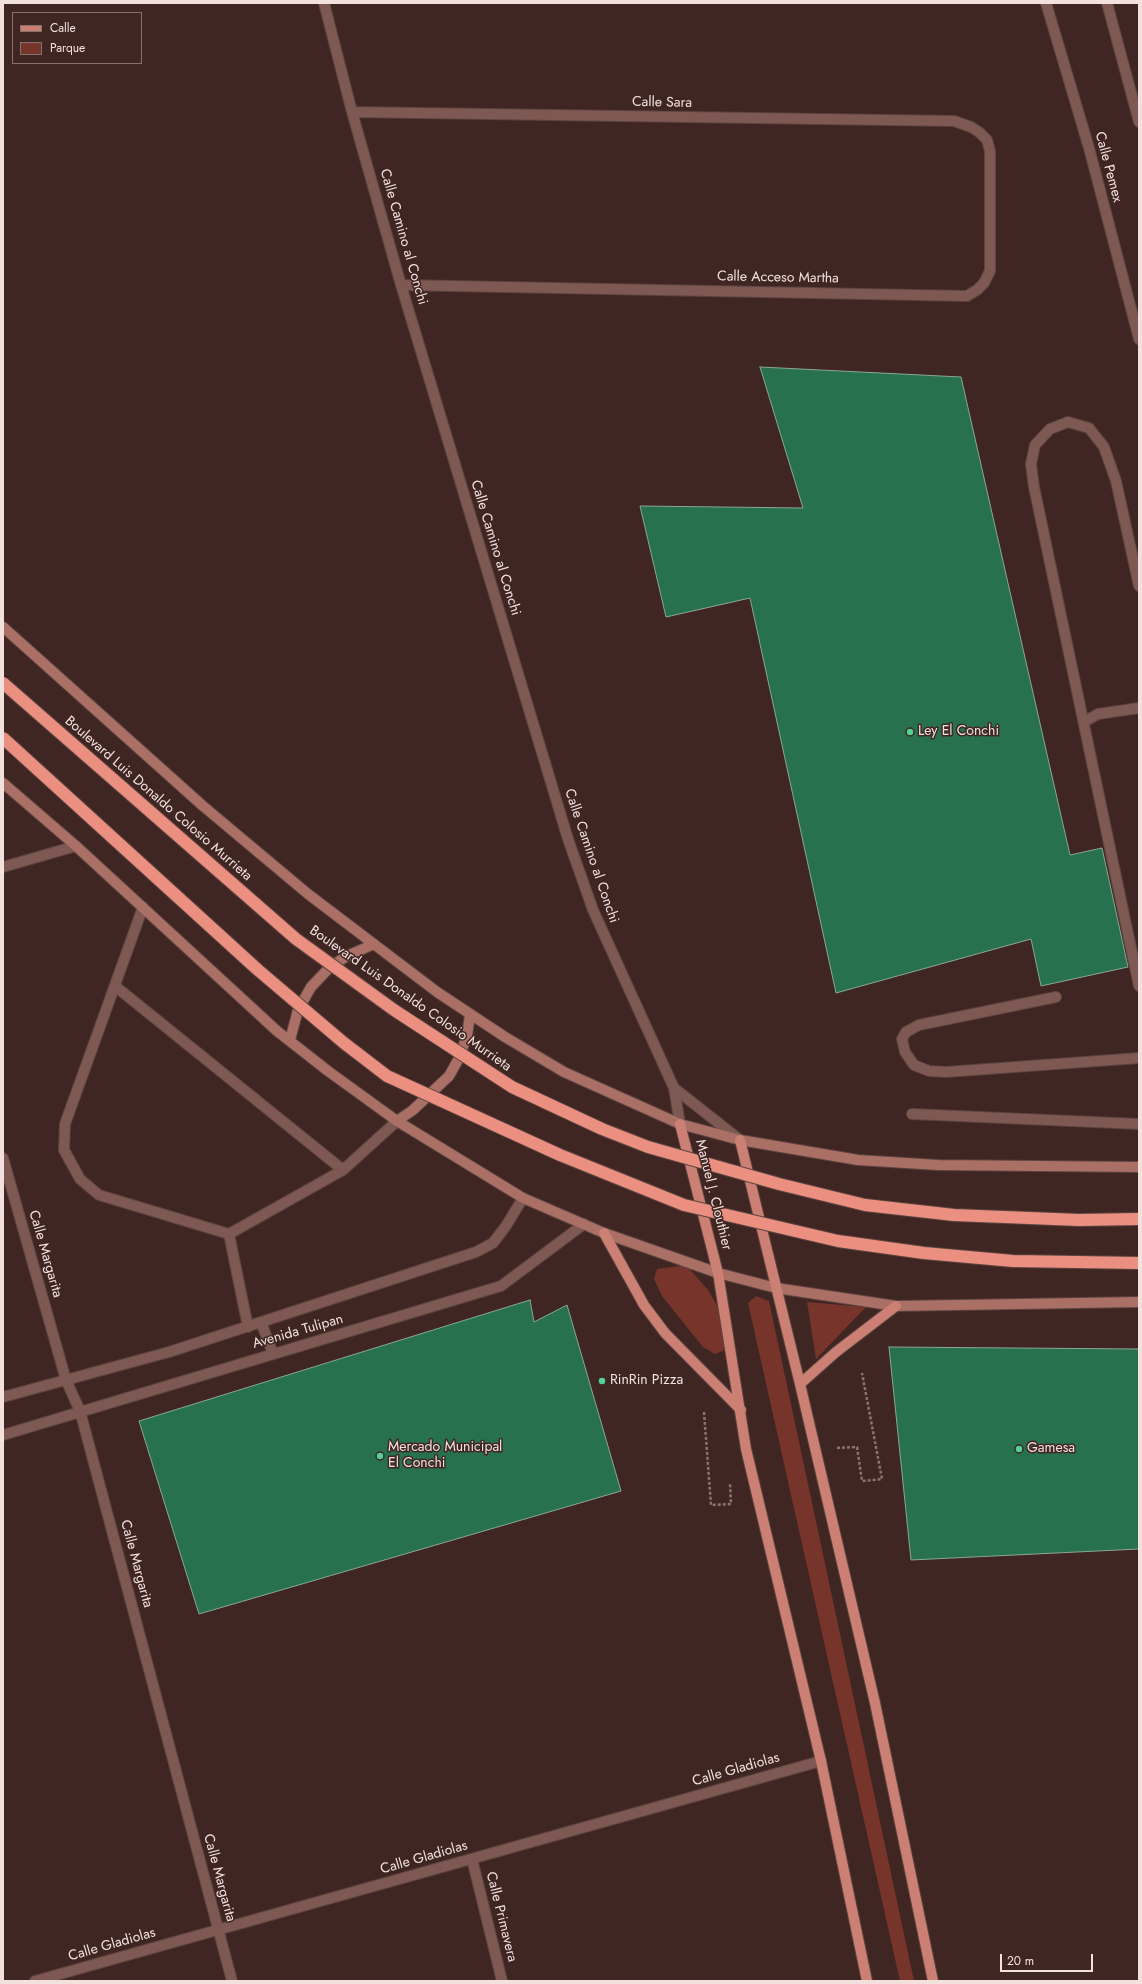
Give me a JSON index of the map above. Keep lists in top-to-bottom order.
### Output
{
  "streets": {
    "highway": ["Boulevard Luis Donaldo Colosio Murrieta"],
    "main road": ["Manuel J. Clouthier"],
    "street": [
      "Calle Sara",
      "Calle Pemex",
      "Calle Camino al Conchi",
      "Calle Acceso Martha",
      "Calle Margarita",
      "Avenida Tulipan",
      "Calle Gladiolas",
      "Calle Primavera"
    ]
  },
  "crossings": [
    ["Calle Sara", "Calle Camino al Conchi"],
    ["Calle Sara", "Calle Acceso Martha"],
    ["Calle Camino al Conchi", "Calle Acceso Martha"],
    ["Manuel J. Clouthier", "Calle Gladiolas"],
    ["Calle Margarita", "Avenida Tulipan"],
    ["Calle Margarita", "Calle Gladiolas"],
    ["Calle Gladiolas", "Calle Primavera"]
  ],
  "places": [
    "Ley El Conchi",
    "RinRin Pizza",
    "Gamesa",
    "Mercado Municipal El Conchi"
  ],
  "legend": ["Calle", "Parque"],
  "scale_bar": "20 m"
}
